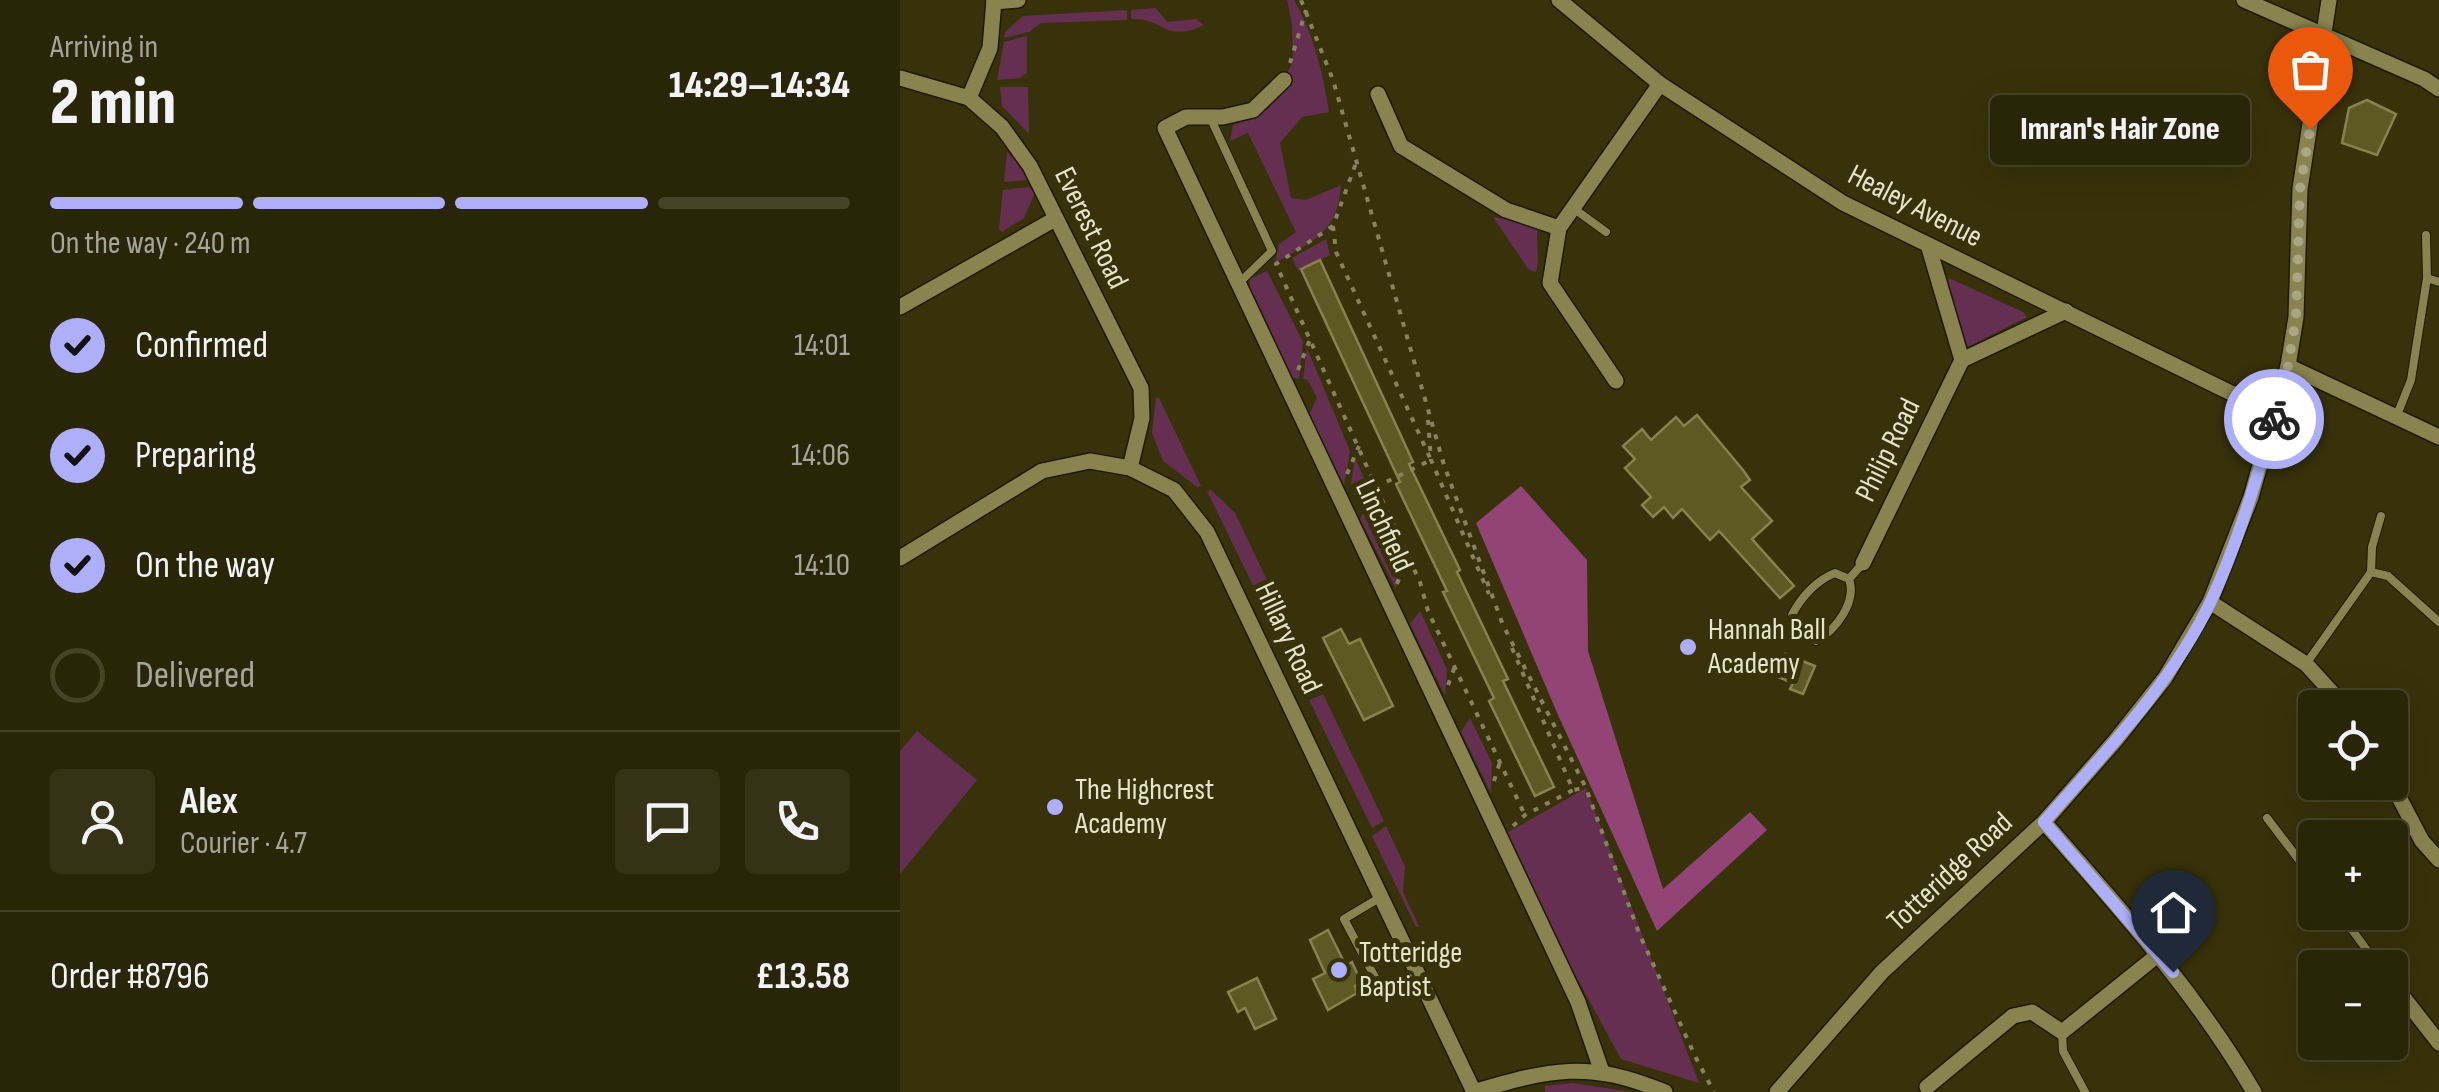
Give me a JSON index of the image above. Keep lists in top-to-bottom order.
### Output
{
  "streets": {
    "street": [
      "Healey Avenue",
      "Everest Road",
      "Philip Road",
      "Linchfield",
      "Hillary Road",
      "Totteridge Road"
    ]
  },
  "crossings": [
    ["Healey Avenue", "Totteridge Road"],
    ["Everest Road", "Hillary Road"]
  ],
  "places": [
    "Imran's Hair Zone",
    "Hannah Ball Academy",
    "The Highcrest Academy",
    "Totteridge Baptist"
  ],
  "page": {
    "heading": ["2 min", "Arriving in", "14:29–14:34"],
    "panel": [
      "Alex",
      "Courier · 4.7",
      "Order #8796",
      "£13.58"
    ],
    "bubble": "Imran's Hair Zone",
    "bar": "On the way · 240 m",
    "list": [
      ["Confirmed", "14:01"],
      ["Preparing", "14:06"],
      ["On the way", "14:10"],
      "Delivered"
    ],
    "map_buttons": ["+", "−"]
  }
}
